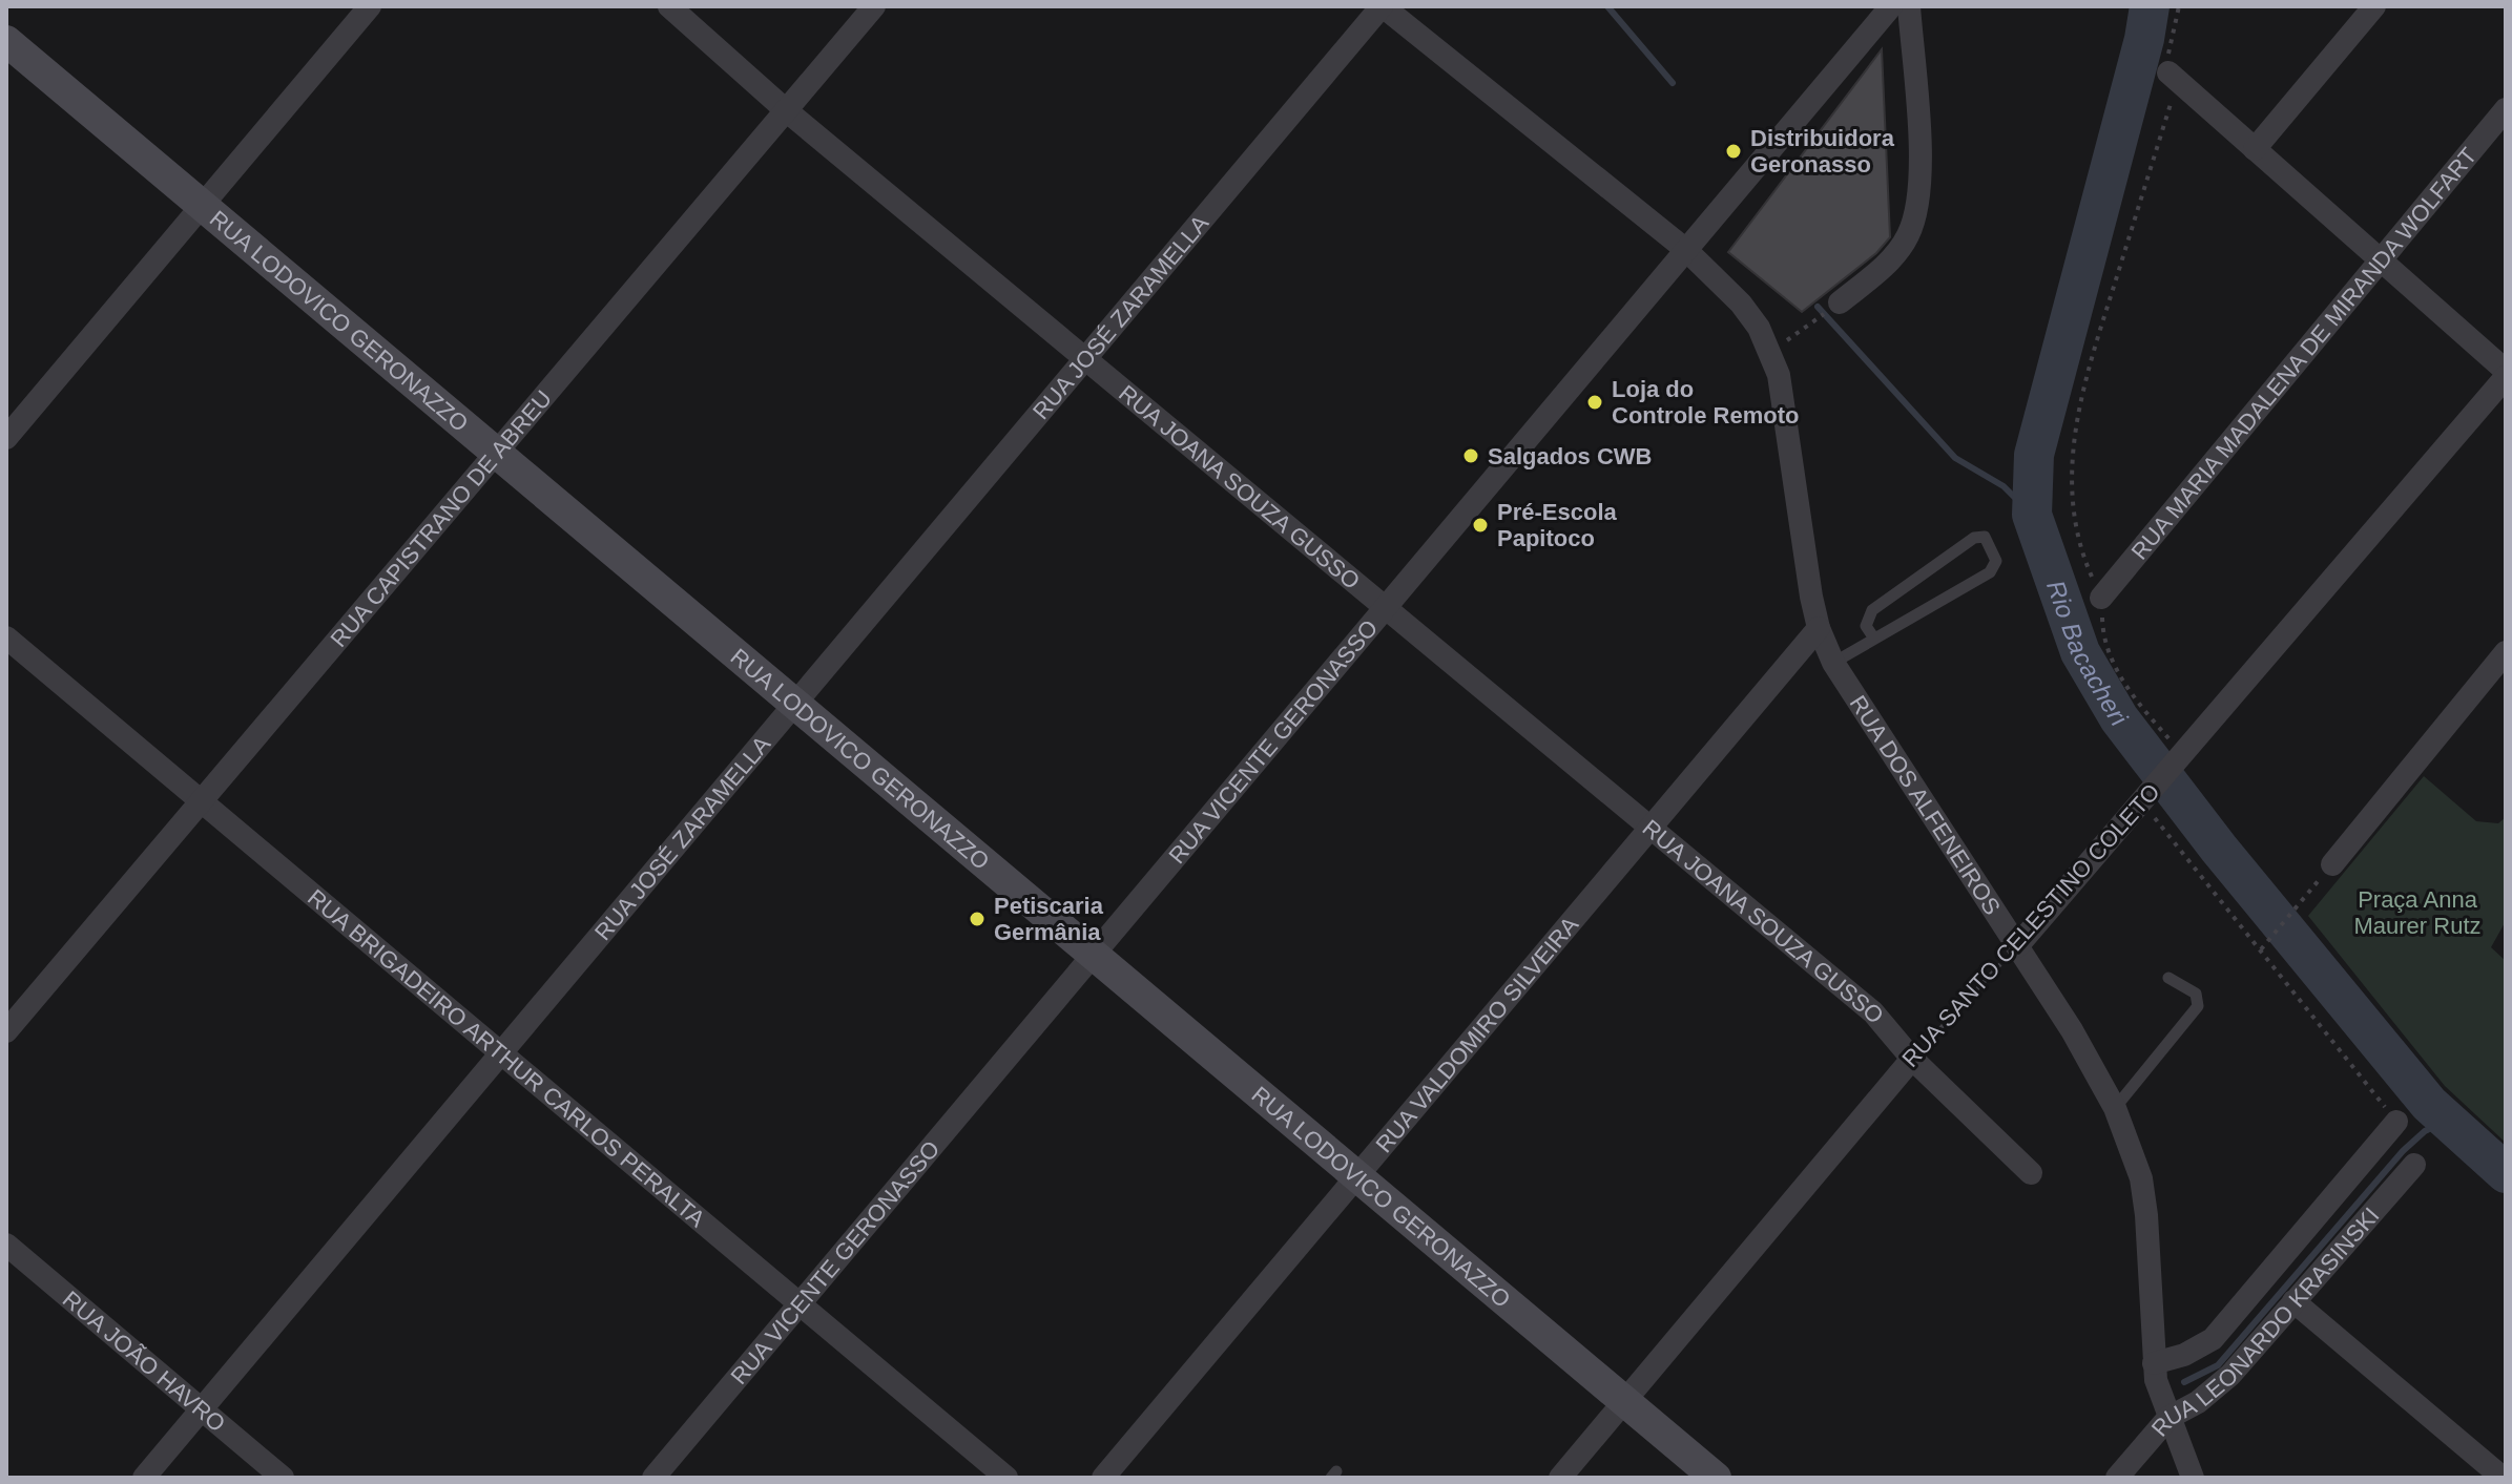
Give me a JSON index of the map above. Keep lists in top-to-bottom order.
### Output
{
  "streets": {
    "main road": ["RUA LODOVICO GERONAZZO"],
    "street": [
      "RUA JOSÉ ZARAMELLA",
      "RUA MARIA MADALENA DE MIRANDA WOLFART",
      "RUA JOANA SOUZA GUSSO",
      "RUA CAPISTRANO DE ABREU",
      "RUA VICENTE GERONASSO",
      "RUA DOS ALFENEIROS",
      "RUA SANTO CELESTINO COLETO",
      "RUA VALDOMIRO SILVEIRA",
      "RUA BRIGADEIRO ARTHUR CARLOS PERALTA",
      "RUA LEONARDO KRASINSKI",
      "RUA JOÃO HAVRO"
    ]
  },
  "crossings": [
    ["RUA JOSÉ ZARAMELLA", "RUA LODOVICO GERONAZZO"],
    ["RUA JOSÉ ZARAMELLA", "RUA JOANA SOUZA GUSSO"],
    ["RUA JOSÉ ZARAMELLA", "RUA BRIGADEIRO ARTHUR CARLOS PERALTA"],
    ["RUA JOSÉ ZARAMELLA", "RUA JOÃO HAVRO"],
    ["RUA LODOVICO GERONAZZO", "RUA CAPISTRANO DE ABREU"],
    ["RUA LODOVICO GERONAZZO", "RUA VICENTE GERONASSO"],
    ["RUA LODOVICO GERONAZZO", "RUA SANTO CELESTINO COLETO"],
    ["RUA LODOVICO GERONAZZO", "RUA VALDOMIRO SILVEIRA"],
    ["RUA JOANA SOUZA GUSSO", "RUA CAPISTRANO DE ABREU"],
    ["RUA JOANA SOUZA GUSSO", "RUA VICENTE GERONASSO"],
    ["RUA JOANA SOUZA GUSSO", "RUA SANTO CELESTINO COLETO"],
    ["RUA JOANA SOUZA GUSSO", "RUA VALDOMIRO SILVEIRA"],
    ["RUA CAPISTRANO DE ABREU", "RUA BRIGADEIRO ARTHUR CARLOS PERALTA"],
    ["RUA VICENTE GERONASSO", "RUA DOS ALFENEIROS"],
    ["RUA VICENTE GERONASSO", "RUA BRIGADEIRO ARTHUR CARLOS PERALTA"],
    ["RUA DOS ALFENEIROS", "RUA SANTO CELESTINO COLETO"],
    ["RUA DOS ALFENEIROS", "RUA VALDOMIRO SILVEIRA"],
    ["RUA DOS ALFENEIROS", "RUA LEONARDO KRASINSKI"]
  ],
  "water": ["Rio Bacacheri"],
  "parks": ["Praça Anna Maurer Rutz"],
  "places": [
    "Distribuidora Geronasso",
    "Loja do Controle Remoto",
    "Salgados CWB",
    "Pré-Escola Papitoco",
    "Petiscaria Germânia"
  ]
}
